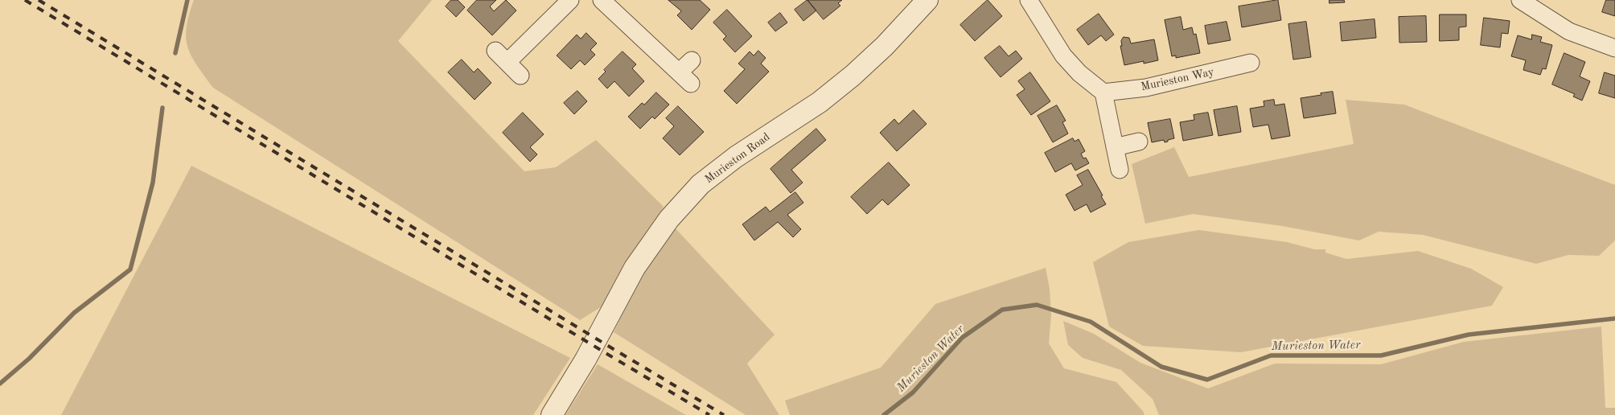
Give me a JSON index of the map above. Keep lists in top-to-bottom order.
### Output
{
  "streets": {
    "street": ["Murieston Way", "Murieston Road"]
  },
  "water": ["Murieston Water"]
}
